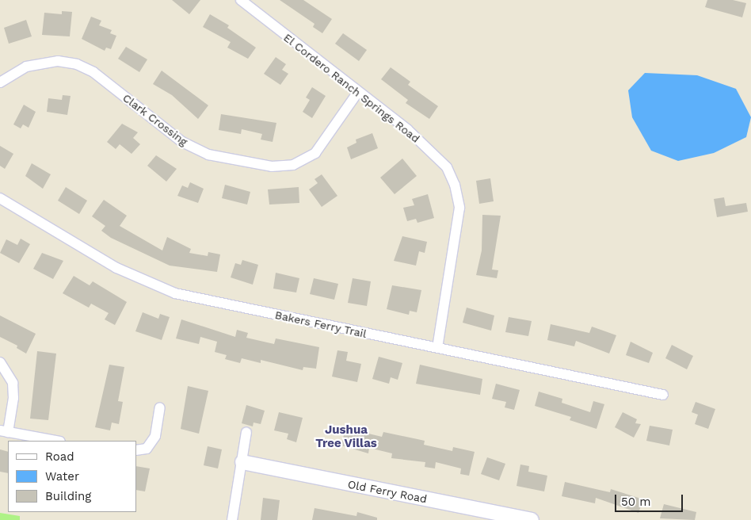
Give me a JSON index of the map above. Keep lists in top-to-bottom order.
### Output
{
  "streets": {
    "street": [
      "El Cordero Ranch Springs Road",
      "Clark Crossing",
      "Bakers Ferry Trail",
      "Old Ferry Road"
    ]
  },
  "crossings": [
    ["El Cordero Ranch Springs Road", "Clark Crossing"],
    ["El Cordero Ranch Springs Road", "Bakers Ferry Trail"]
  ],
  "districts": ["Jushua Tree Villas"],
  "legend": ["Road", "Water", "Building"],
  "scale_bar": "50 m"
}
